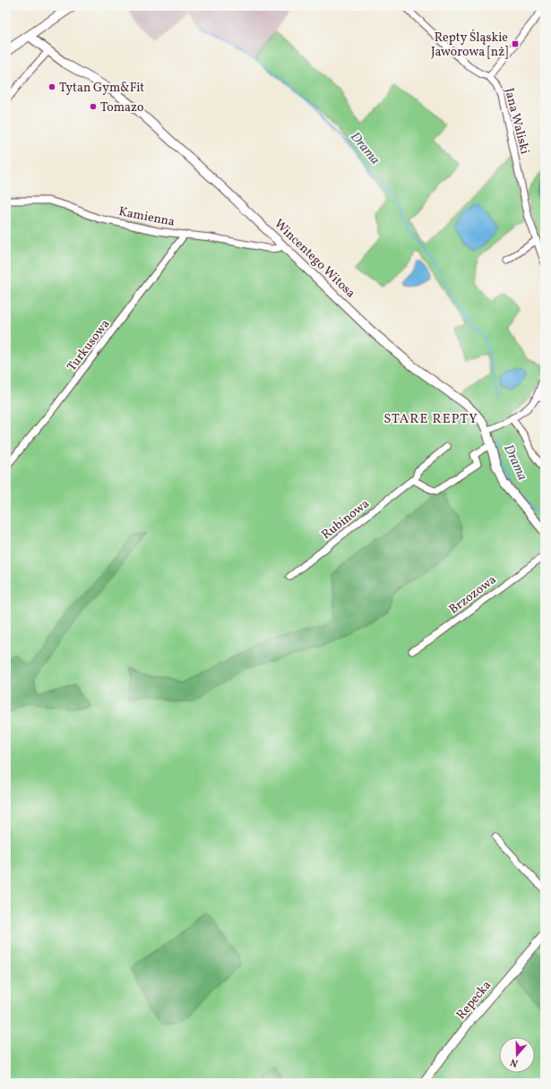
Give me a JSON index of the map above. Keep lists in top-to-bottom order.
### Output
{
  "streets": {
    "street": [
      "Jana Waliski",
      "Kamienna",
      "Wincentego Witosa",
      "Turkusowa",
      "Rubinowa",
      "Brzozowa",
      "Repecka"
    ]
  },
  "crossings": [
    ["Kamienna", "Wincentego Witosa"],
    ["Kamienna", "Turkusowa"]
  ],
  "districts": ["STARE REPTY"],
  "water": ["Drama"],
  "places": {
    "transit": ["Repty Śląskie Jaworowa [nż]"],
    "other": ["Tytan Gym&Fit", "Tomazo"]
  },
  "north": "bottom"
}
